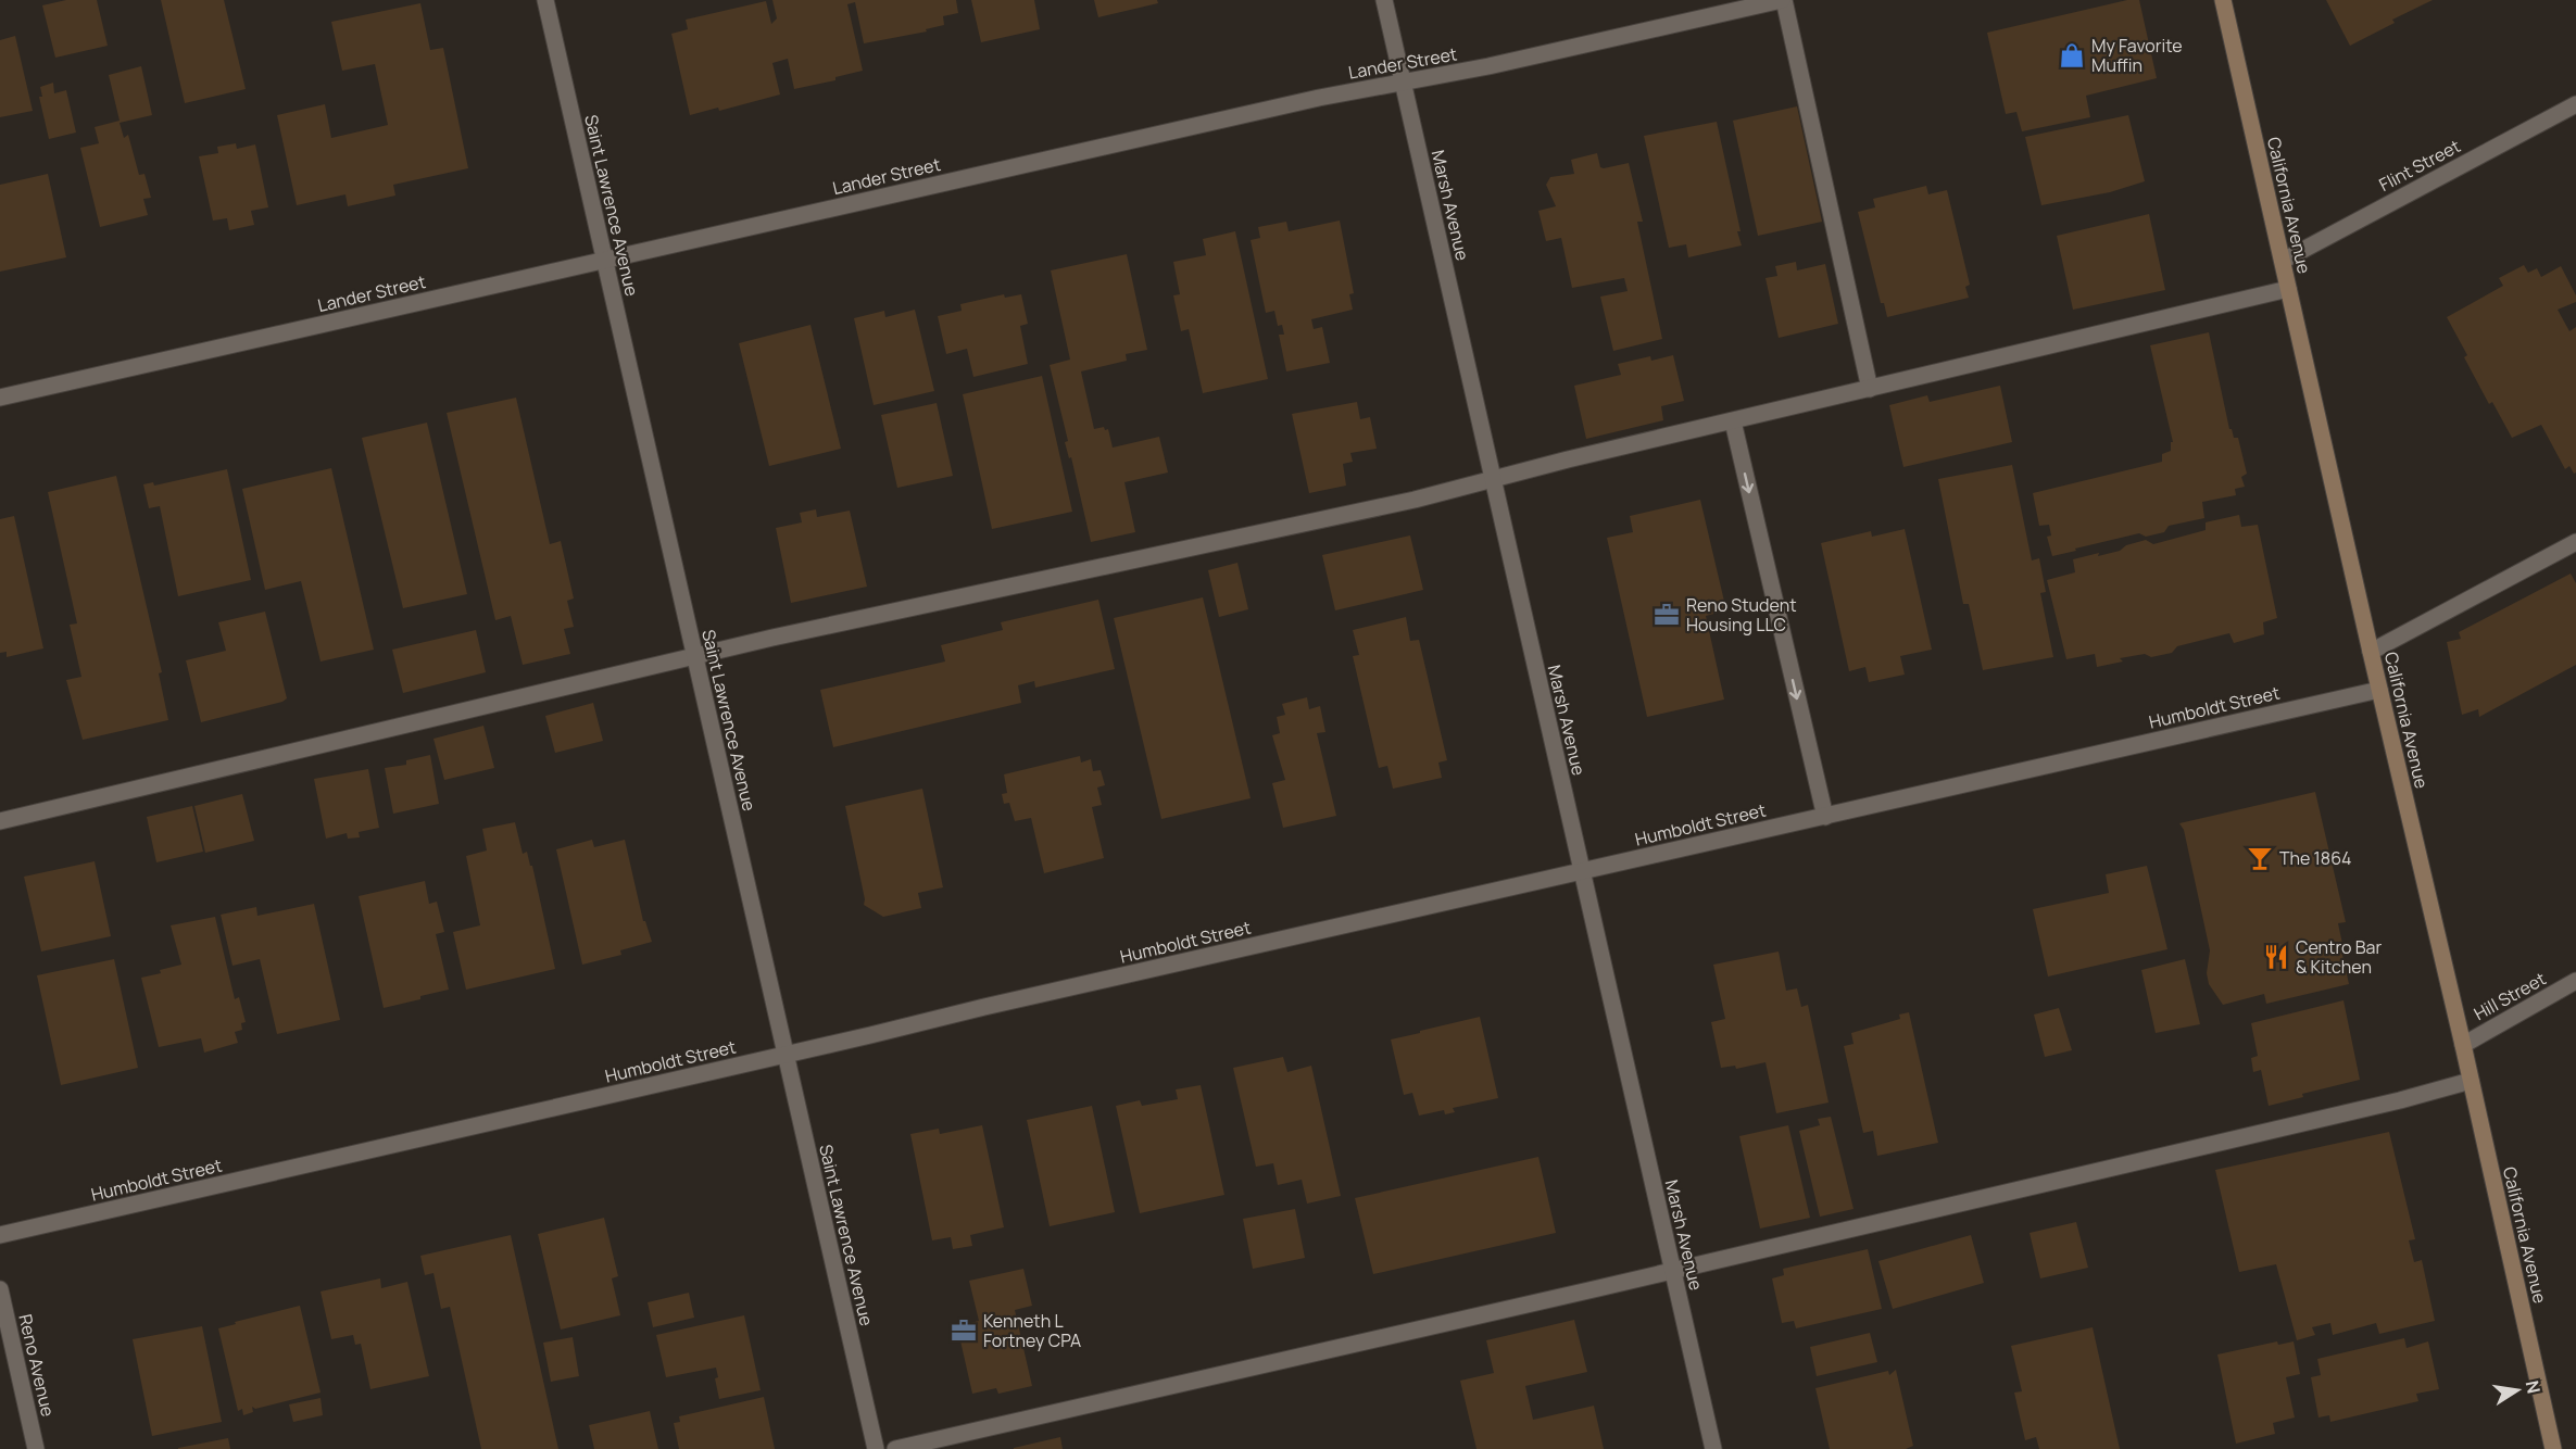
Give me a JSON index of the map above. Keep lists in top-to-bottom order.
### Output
{
  "streets": {
    "main road": ["California Avenue"],
    "street": [
      "Lander Street",
      "Flint Street",
      "Saint Lawrence Avenue",
      "Marsh Avenue",
      "Humboldt Street",
      "Hill Street",
      "Reno Avenue"
    ]
  },
  "crossings": [
    ["Lander Street", "Saint Lawrence Avenue"],
    ["Lander Street", "Marsh Avenue"],
    ["Flint Street", "California Avenue"],
    ["Saint Lawrence Avenue", "Humboldt Street"],
    ["Marsh Avenue", "Humboldt Street"],
    ["California Avenue", "Humboldt Street"],
    ["California Avenue", "Hill Street"]
  ],
  "places": {
    "shop": ["My Favorite Muffin"],
    "office": ["Reno Student Housing LLC", "Kenneth L Fortney CPA"],
    "bar": ["The 1864"],
    "restaurant": ["Centro Bar & Kitchen"]
  },
  "north": "right"
}
